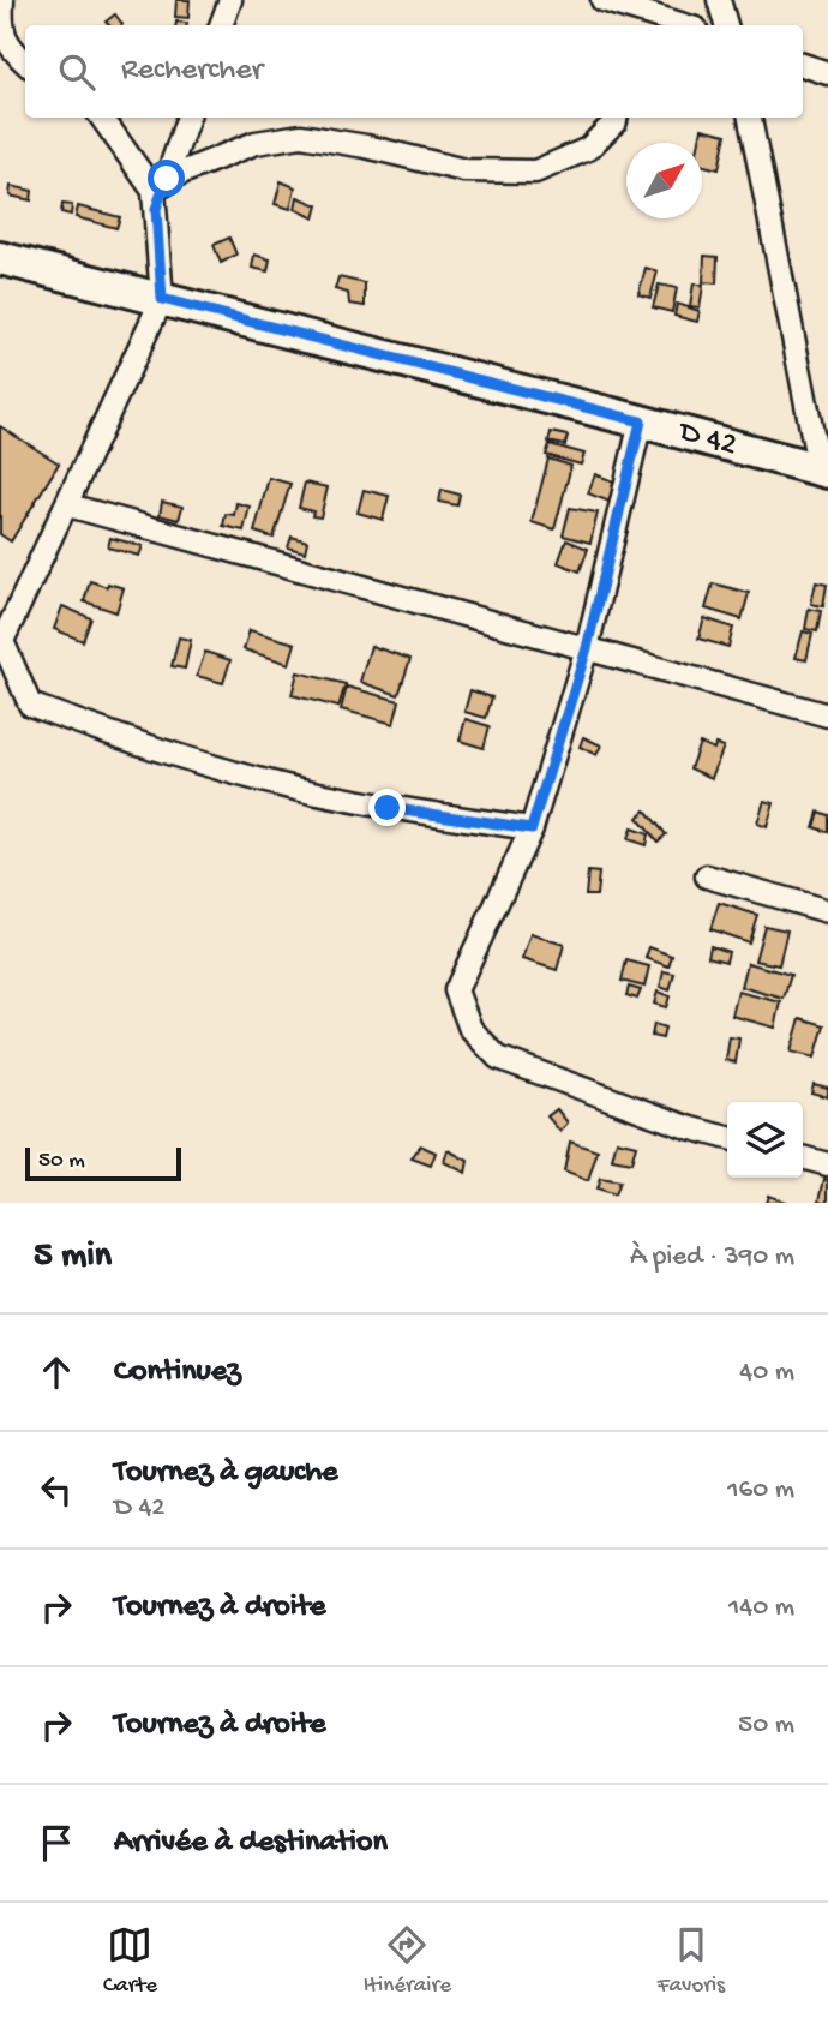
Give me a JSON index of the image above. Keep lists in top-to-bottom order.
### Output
{
  "streets": {
    "street": ["D 42"]
  },
  "scale_bar": "50 m",
  "north": "top right",
  "page": {
    "search": "Rechercher",
    "scale": "50 m",
    "heading": ["5 min", "À pied · 390 m"],
    "list": [
      ["Continuez", "40 m"],
      ["Tournez à gauche", "D 42", "160 m"],
      ["Tournez à droite", "140 m"],
      ["Tournez à droite", "50 m"],
      "Arrivée à destination"
    ],
    "nav": ["Carte", "Itinéraire", "Favoris"]
  }
}
